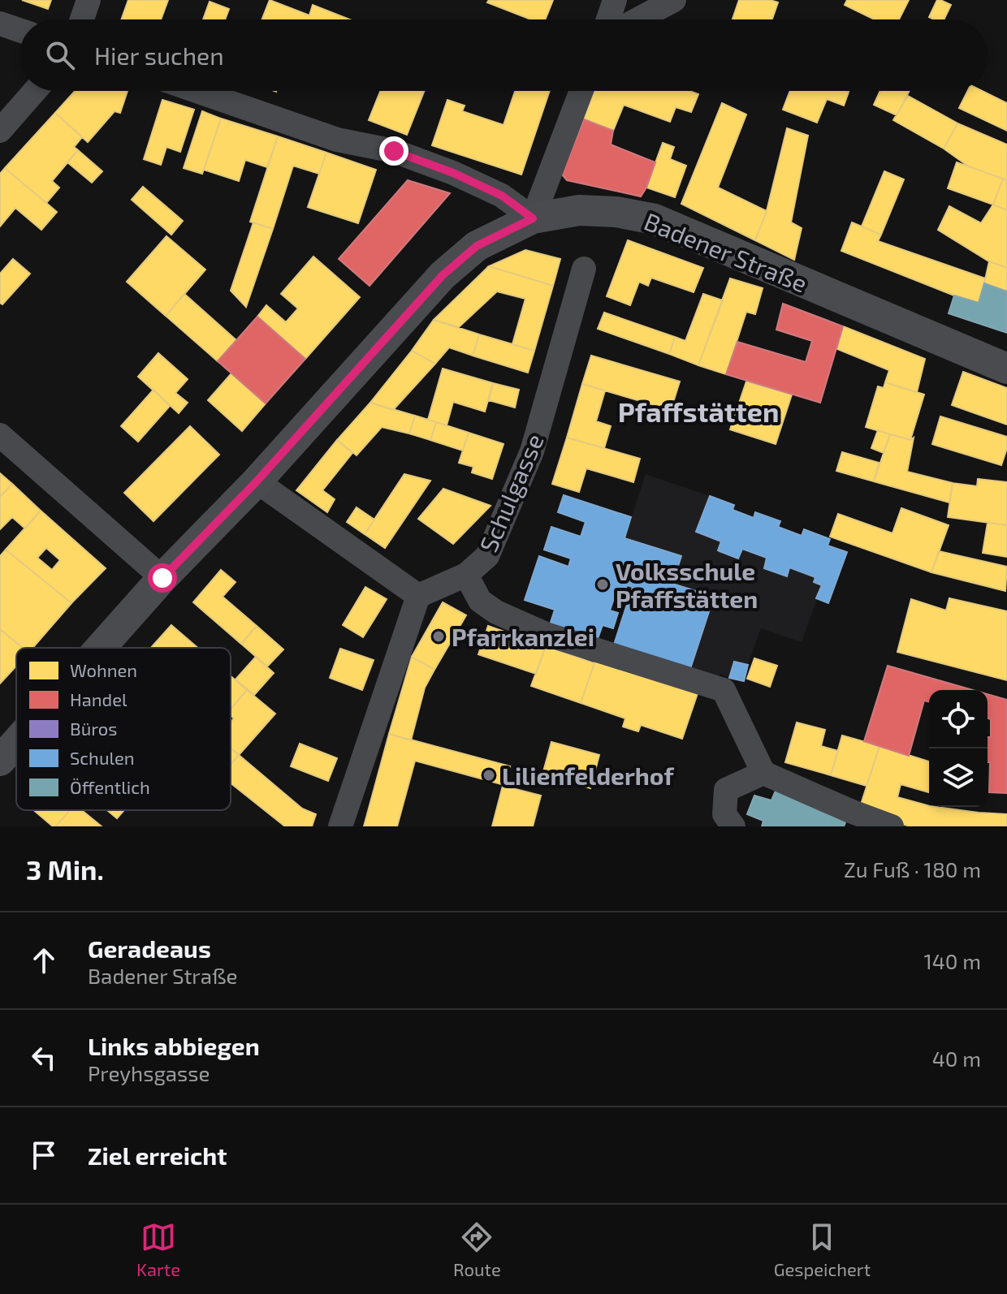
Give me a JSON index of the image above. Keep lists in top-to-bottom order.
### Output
{
  "streets": {
    "main road": ["Badener Straße"],
    "street": ["Schulgasse"]
  },
  "districts": ["Pfaffstätten"],
  "places": ["Volksschule Pfaffstätten", "Pfarrkanzlei", "Lilienfelderhof"],
  "legend": [
    "Wohnen",
    "Handel",
    "Büros",
    "Schulen",
    "Öffentlich"
  ],
  "page": {
    "search": "Hier suchen",
    "heading": ["3 Min.", "Zu Fuß · 180 m"],
    "list": [
      ["Geradeaus", "Badener Straße", "140 m"],
      ["Links abbiegen", "Preyhsgasse", "40 m"],
      "Ziel erreicht"
    ],
    "nav": ["Karte", "Route", "Gespeichert"]
  }
}
